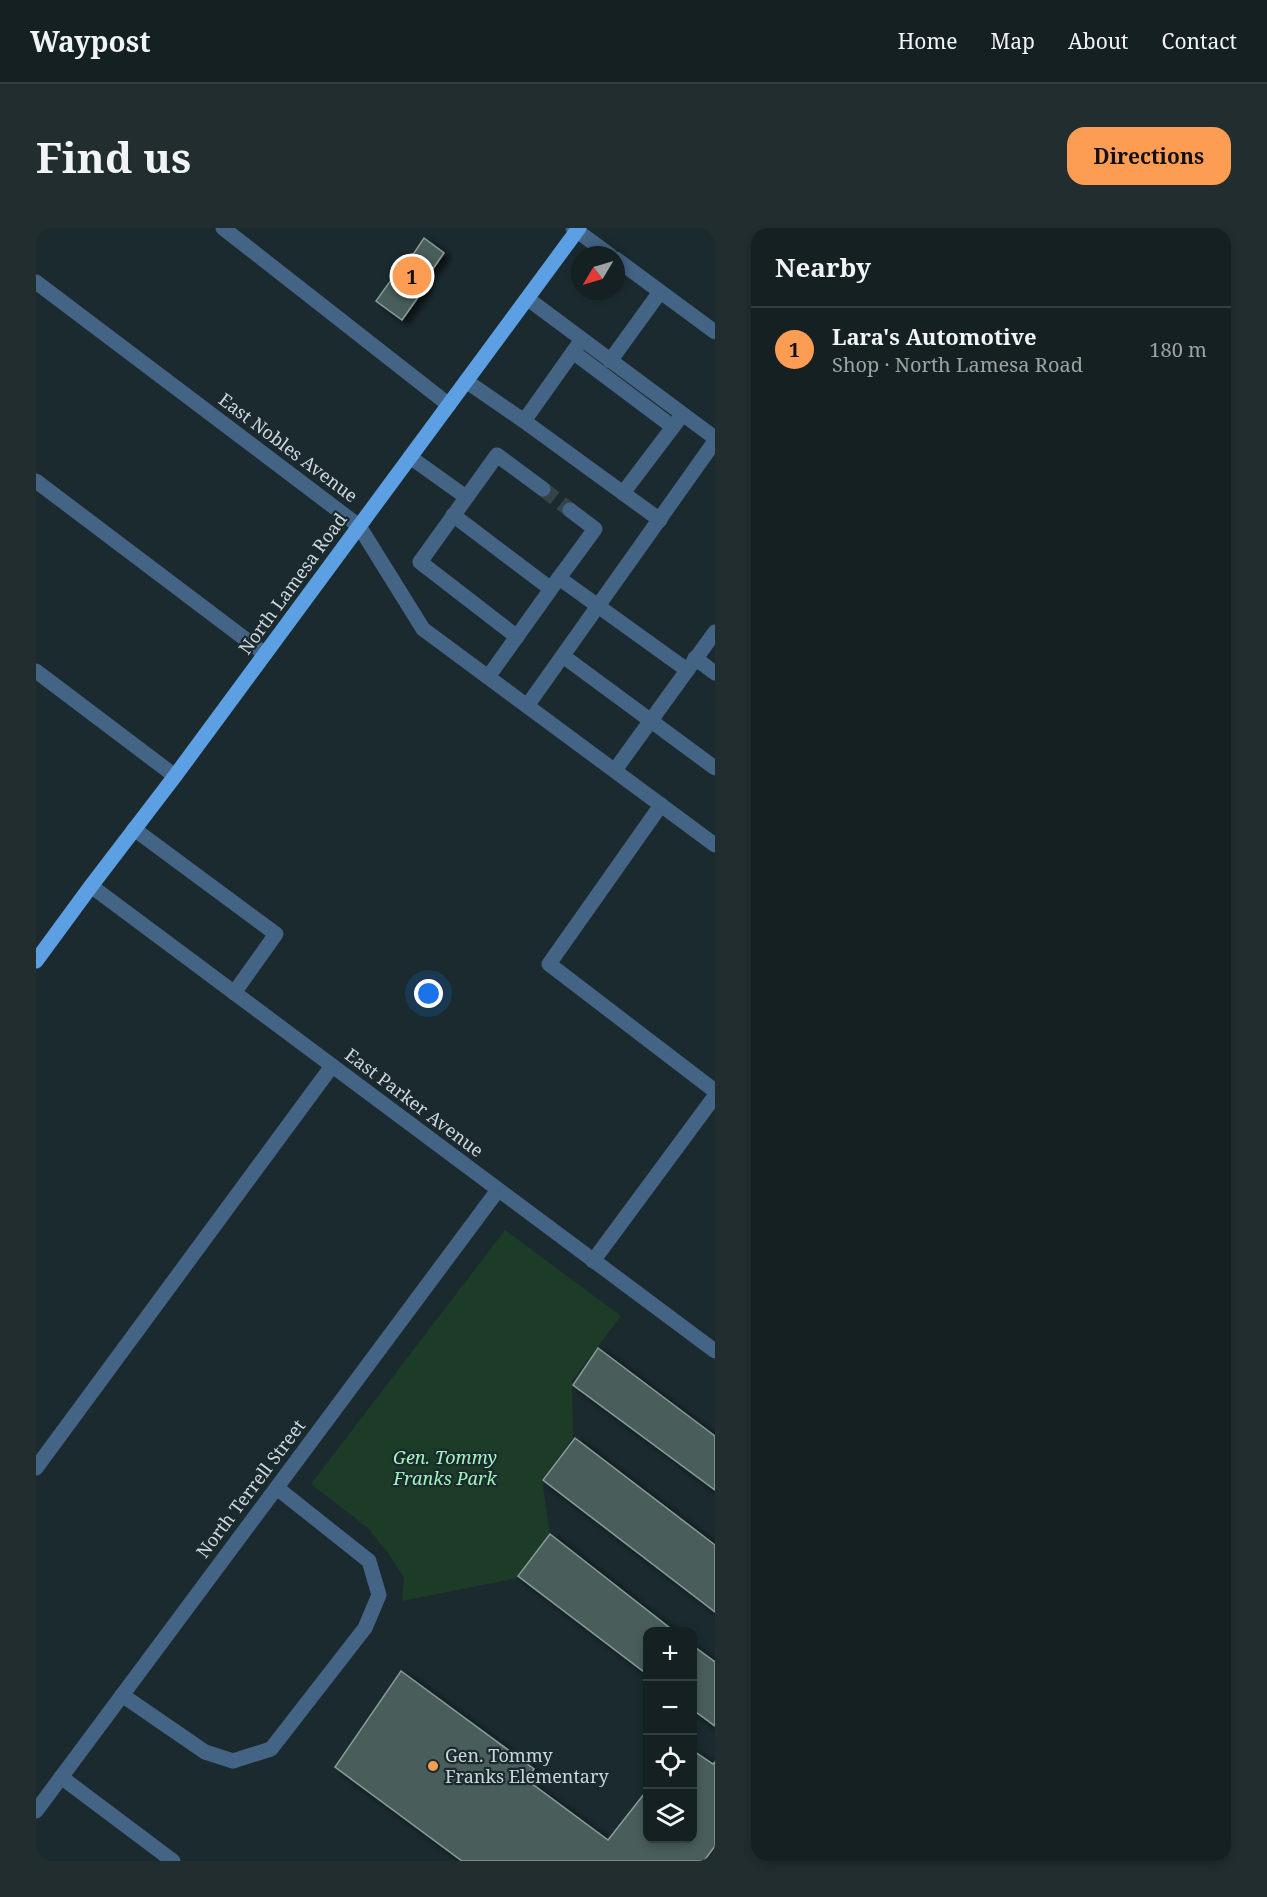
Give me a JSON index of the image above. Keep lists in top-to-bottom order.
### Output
{
  "streets": {
    "main road": ["North Lamesa Road"],
    "street": ["East Nobles Avenue", "East Parker Avenue", "North Terrell Street"]
  },
  "crossings": [
    ["East Nobles Avenue", "North Lamesa Road"],
    ["North Lamesa Road", "East Parker Avenue"],
    ["East Parker Avenue", "North Terrell Street"]
  ],
  "parks": ["Gen. Tommy Franks Park"],
  "places": ["Gen. Tommy Franks Elementary"],
  "north": "bottom left",
  "page": {
    "header": "Waypost",
    "nav": [
      "Home",
      "Map",
      "About",
      "Contact"
    ],
    "buttons": "Directions",
    "title": "Find us",
    "heading": "Nearby",
    "pins": "1",
    "list": [
      {
        "mark": "1",
        "name": "Lara's Automotive",
        "note": "Shop · North Lamesa Road",
        "value": "180 m"
      }
    ],
    "map_buttons": ["+", "−"]
  }
}
